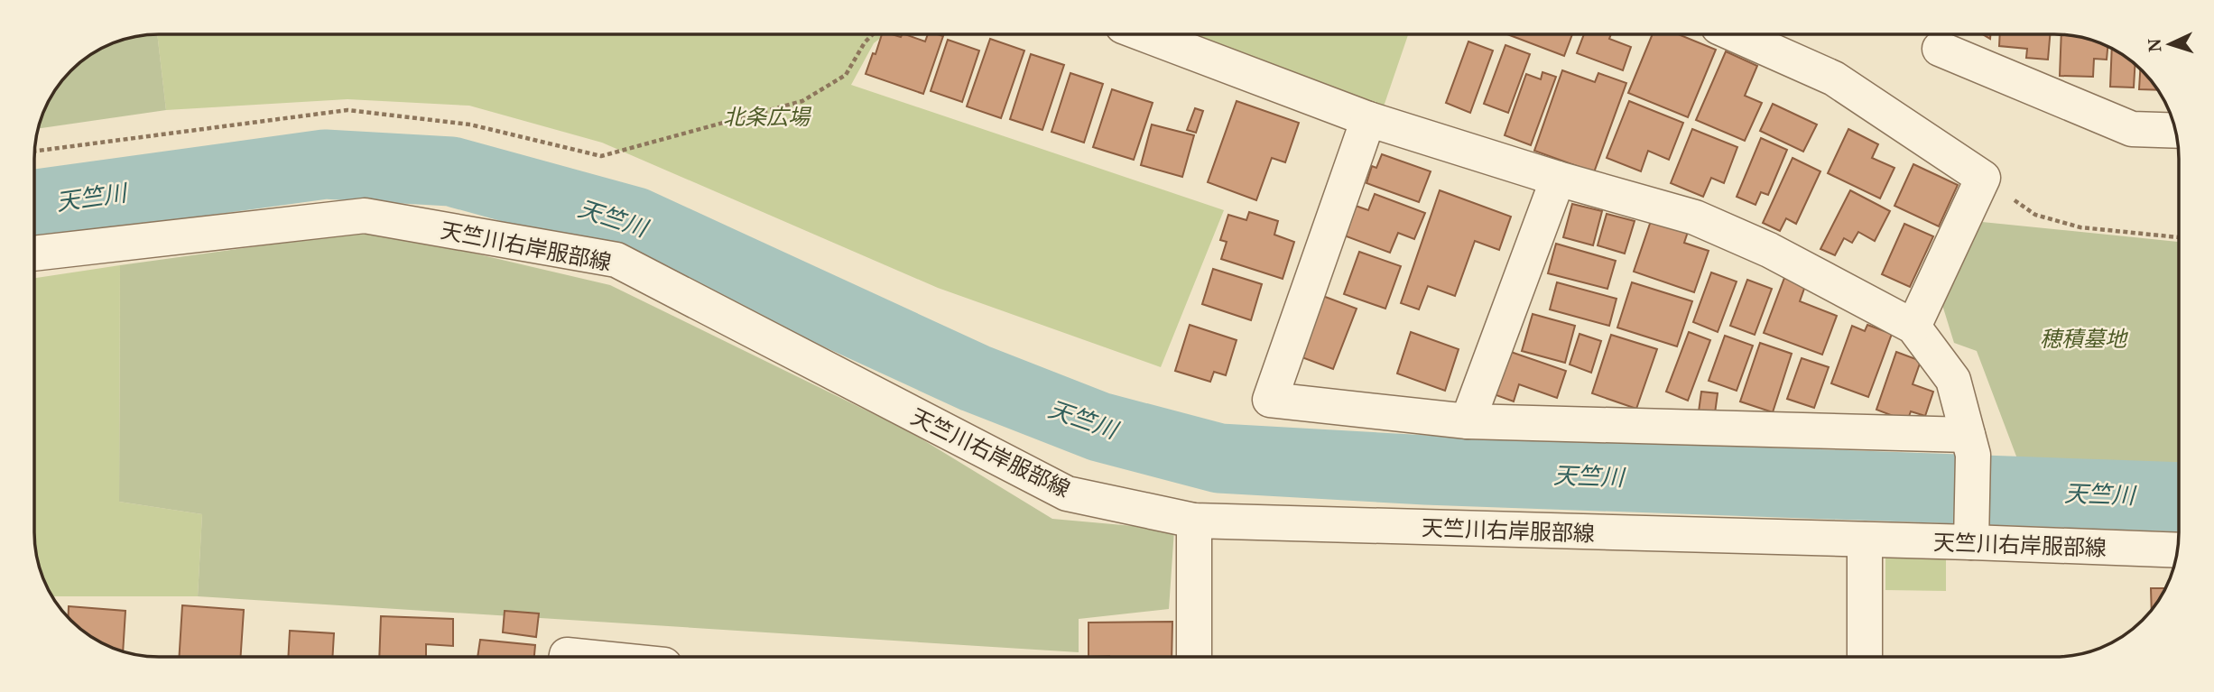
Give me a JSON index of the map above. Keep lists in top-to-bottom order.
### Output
{
  "streets": {
    "street": ["天竺川右岸服部線"]
  },
  "water": ["天竺川"],
  "parks": ["北条広場", "穂積墓地"],
  "north": "left"
}
